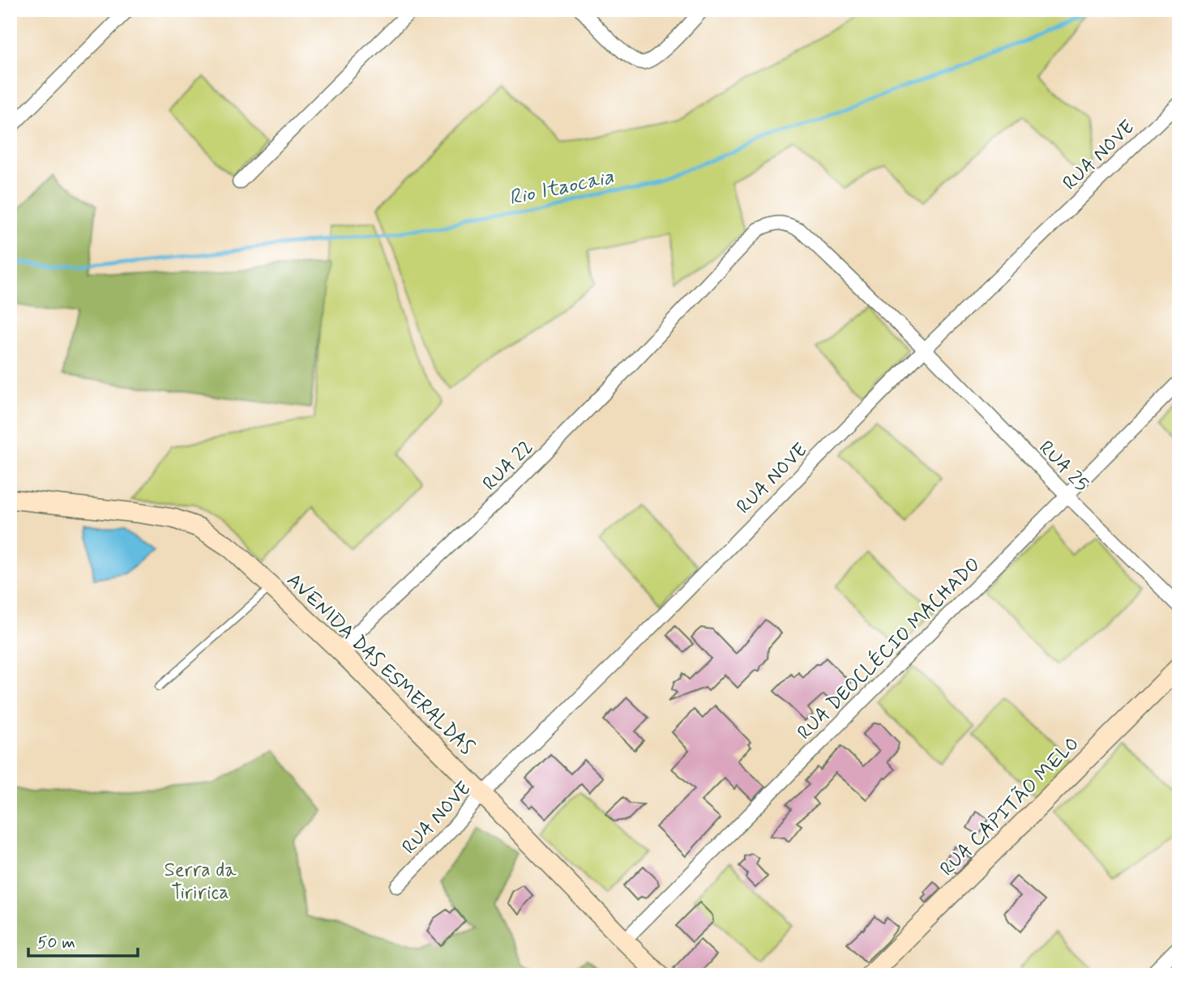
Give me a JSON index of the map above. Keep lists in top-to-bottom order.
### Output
{
  "streets": {
    "main road": ["AVENIDA DAS ESMERALDAS", "RUA CAPITÃO MELO"],
    "street": [
      "RUA NOVE",
      "RUA 22",
      "RUA 25",
      "RUA DEOCLÉCIO MACHADO"
    ]
  },
  "crossings": [
    ["RUA NOVE", "RUA 22"],
    ["RUA NOVE", "RUA 25"],
    ["RUA NOVE", "AVENIDA DAS ESMERALDAS"],
    ["RUA 22", "RUA 25"],
    ["RUA 22", "AVENIDA DAS ESMERALDAS"],
    ["RUA 25", "RUA DEOCLÉCIO MACHADO"],
    ["RUA DEOCLÉCIO MACHADO", "AVENIDA DAS ESMERALDAS"]
  ],
  "water": ["Rio Itaocaia"],
  "parks": ["Serra da Tiririca"],
  "scale_bar": "50 m"
}
